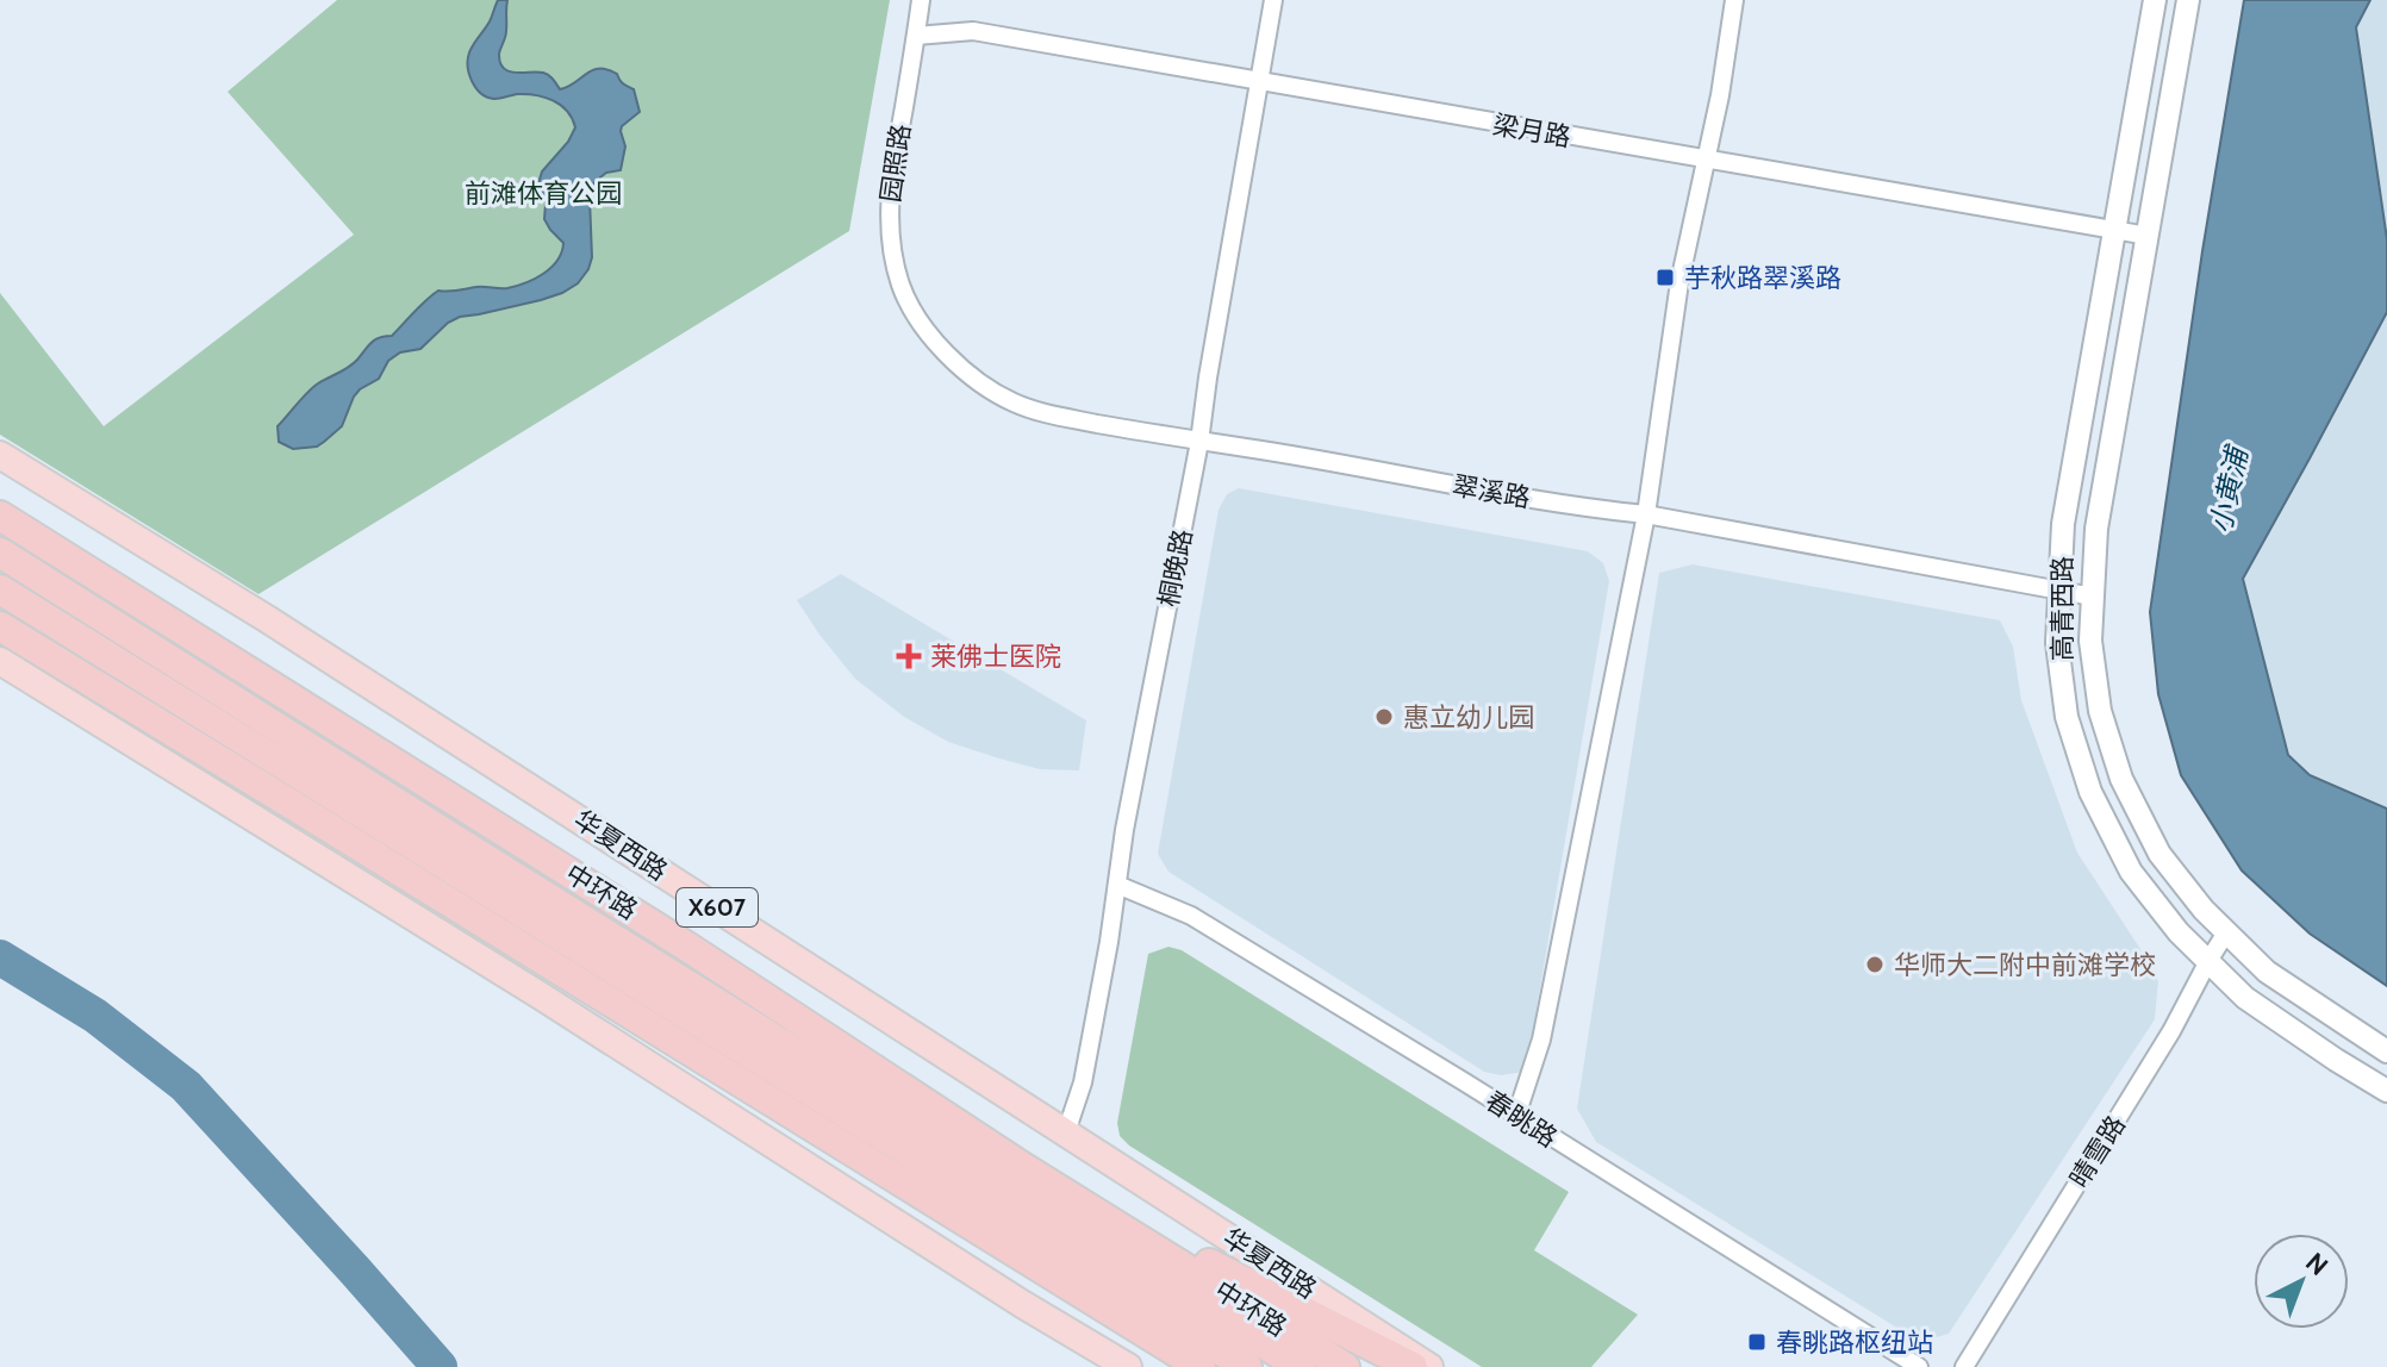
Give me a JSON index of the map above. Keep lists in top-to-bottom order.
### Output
{
  "streets": {
    "highway": ["中环路"],
    "main road": ["华夏西路", "X607"],
    "street": [
      "梁月路",
      "园照路",
      "翠溪路",
      "桐晚路",
      "高青西路",
      "春眺路",
      "晴雪路"
    ]
  },
  "crossings": [
    ["梁月路", "园照路"],
    ["梁月路", "桐晚路"],
    ["梁月路", "高青西路"],
    ["园照路", "翠溪路"],
    ["翠溪路", "桐晚路"],
    ["翠溪路", "高青西路"],
    ["桐晚路", "华夏西路"],
    ["桐晚路", "春眺路"],
    ["高青西路", "晴雪路"]
  ],
  "water": ["小黄浦"],
  "parks": ["前滩体育公园"],
  "places": {
    "transit": ["芋秋路翠溪路", "春眺路枢纽站"],
    "health": ["莱佛士医院"],
    "other": ["惠立幼儿园", "华师大二附中前滩学校"]
  },
  "north": "top right"
}
